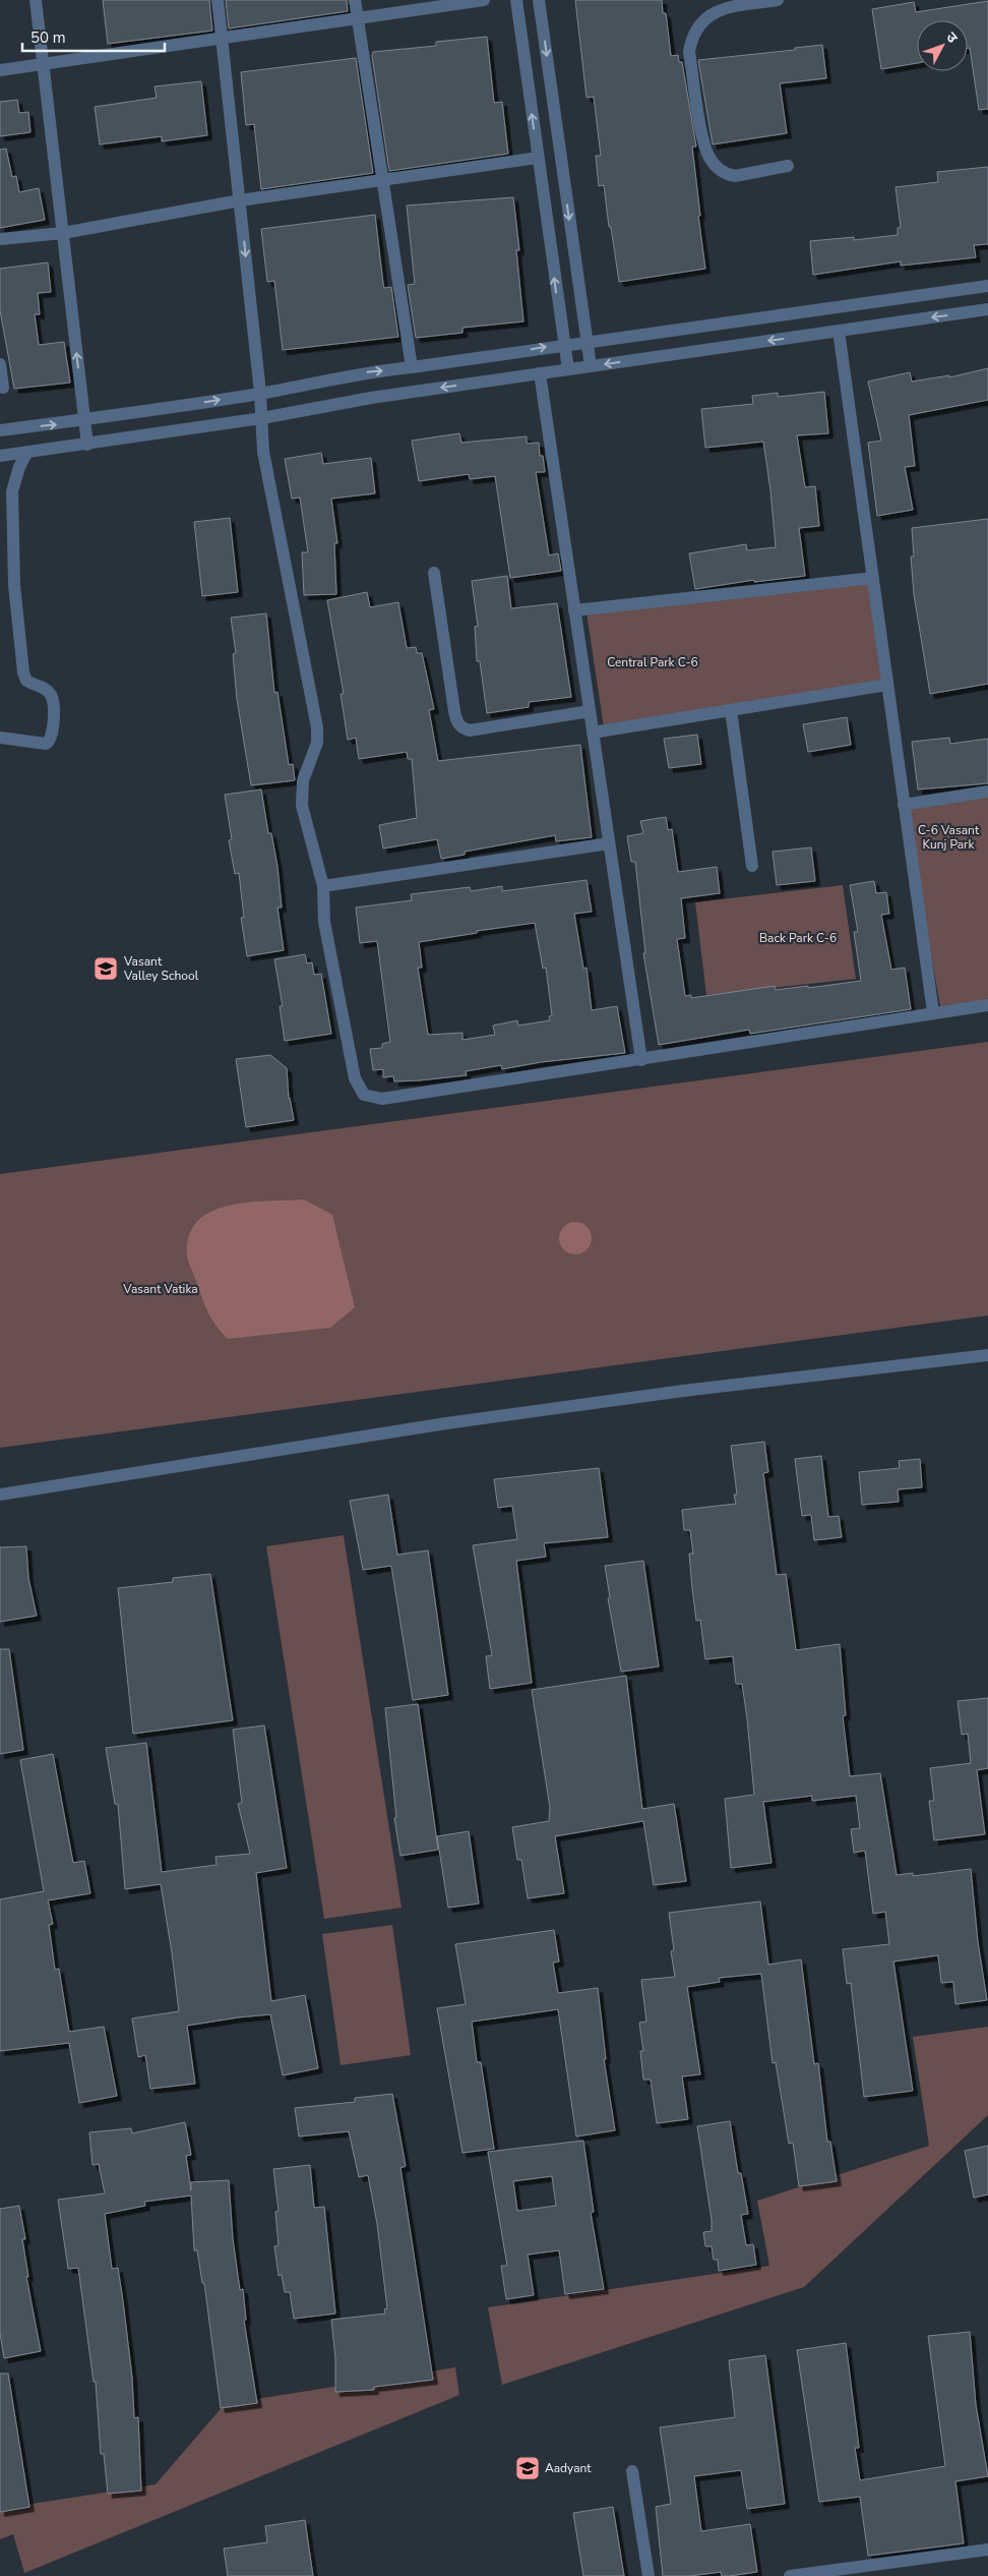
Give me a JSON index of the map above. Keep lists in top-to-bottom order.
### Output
{
  "parks": [
    "Central Park C-6",
    "C-6 Vasant Kunj Park",
    "Back Park C-6",
    "Vasant Vatika"
  ],
  "places": {
    "school or university": ["Vasant Valley School", "Aadyant"]
  },
  "scale_bar": "50 m",
  "north": "top right"
}
